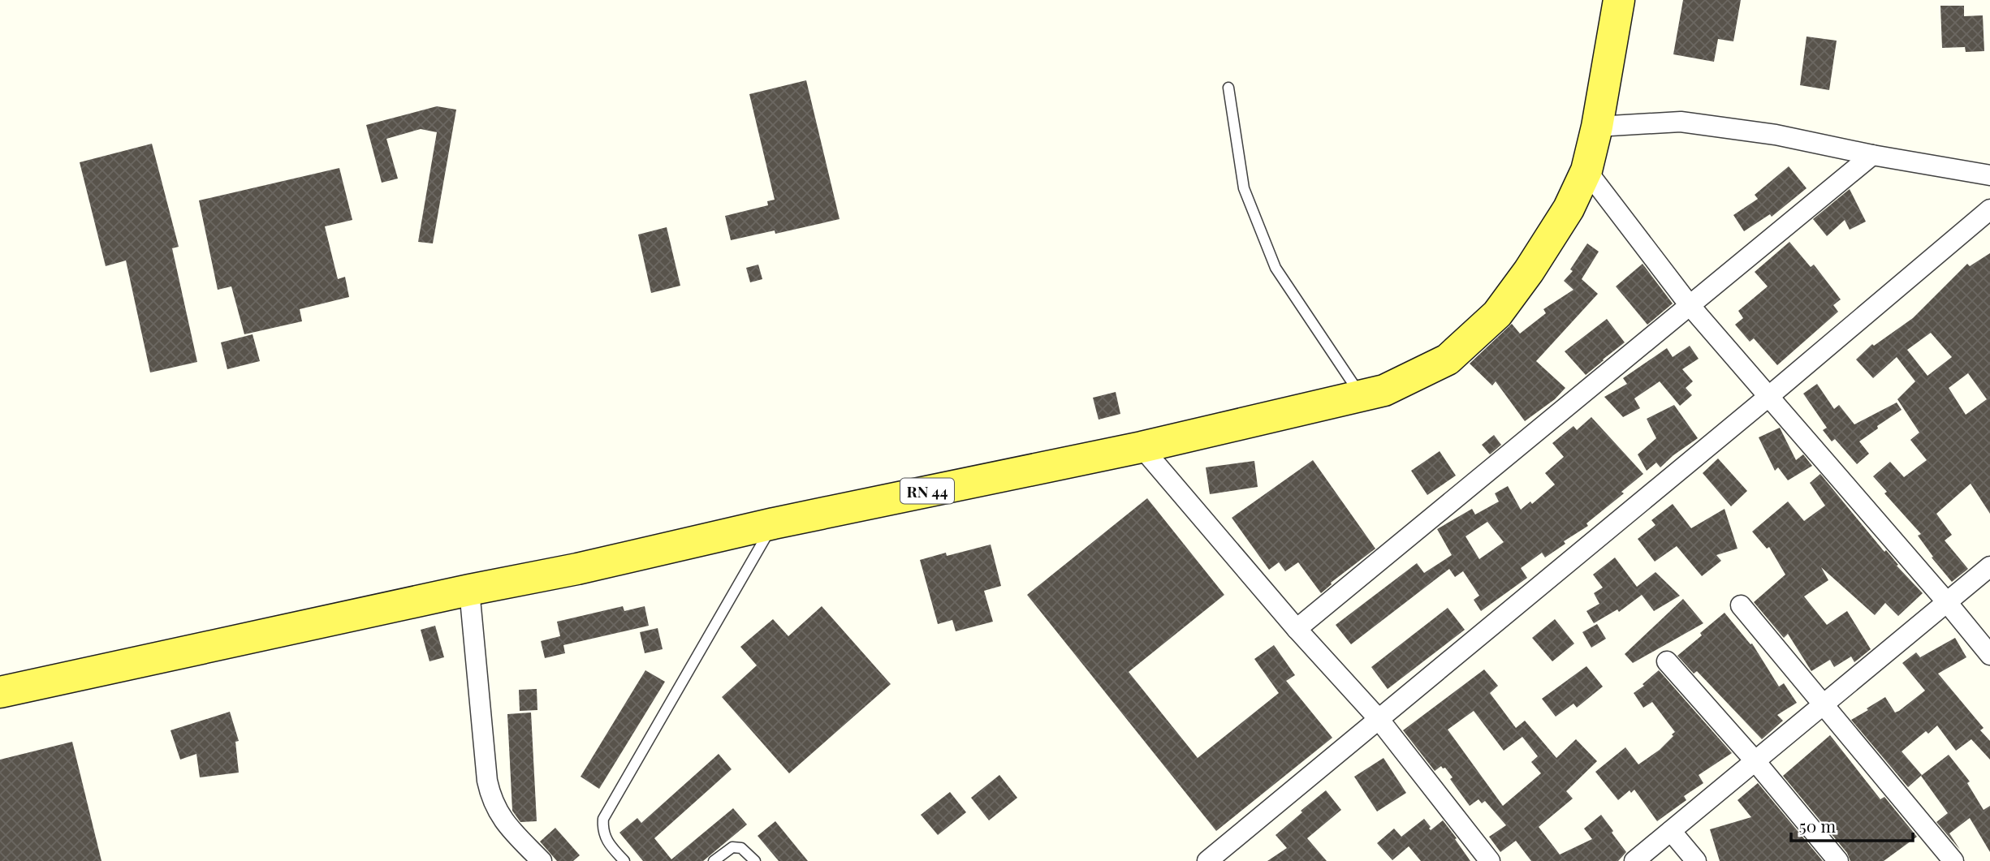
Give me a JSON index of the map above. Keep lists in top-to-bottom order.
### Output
{
  "streets": {
    "main road": ["RN 44"]
  },
  "scale_bar": "50 m"
}
